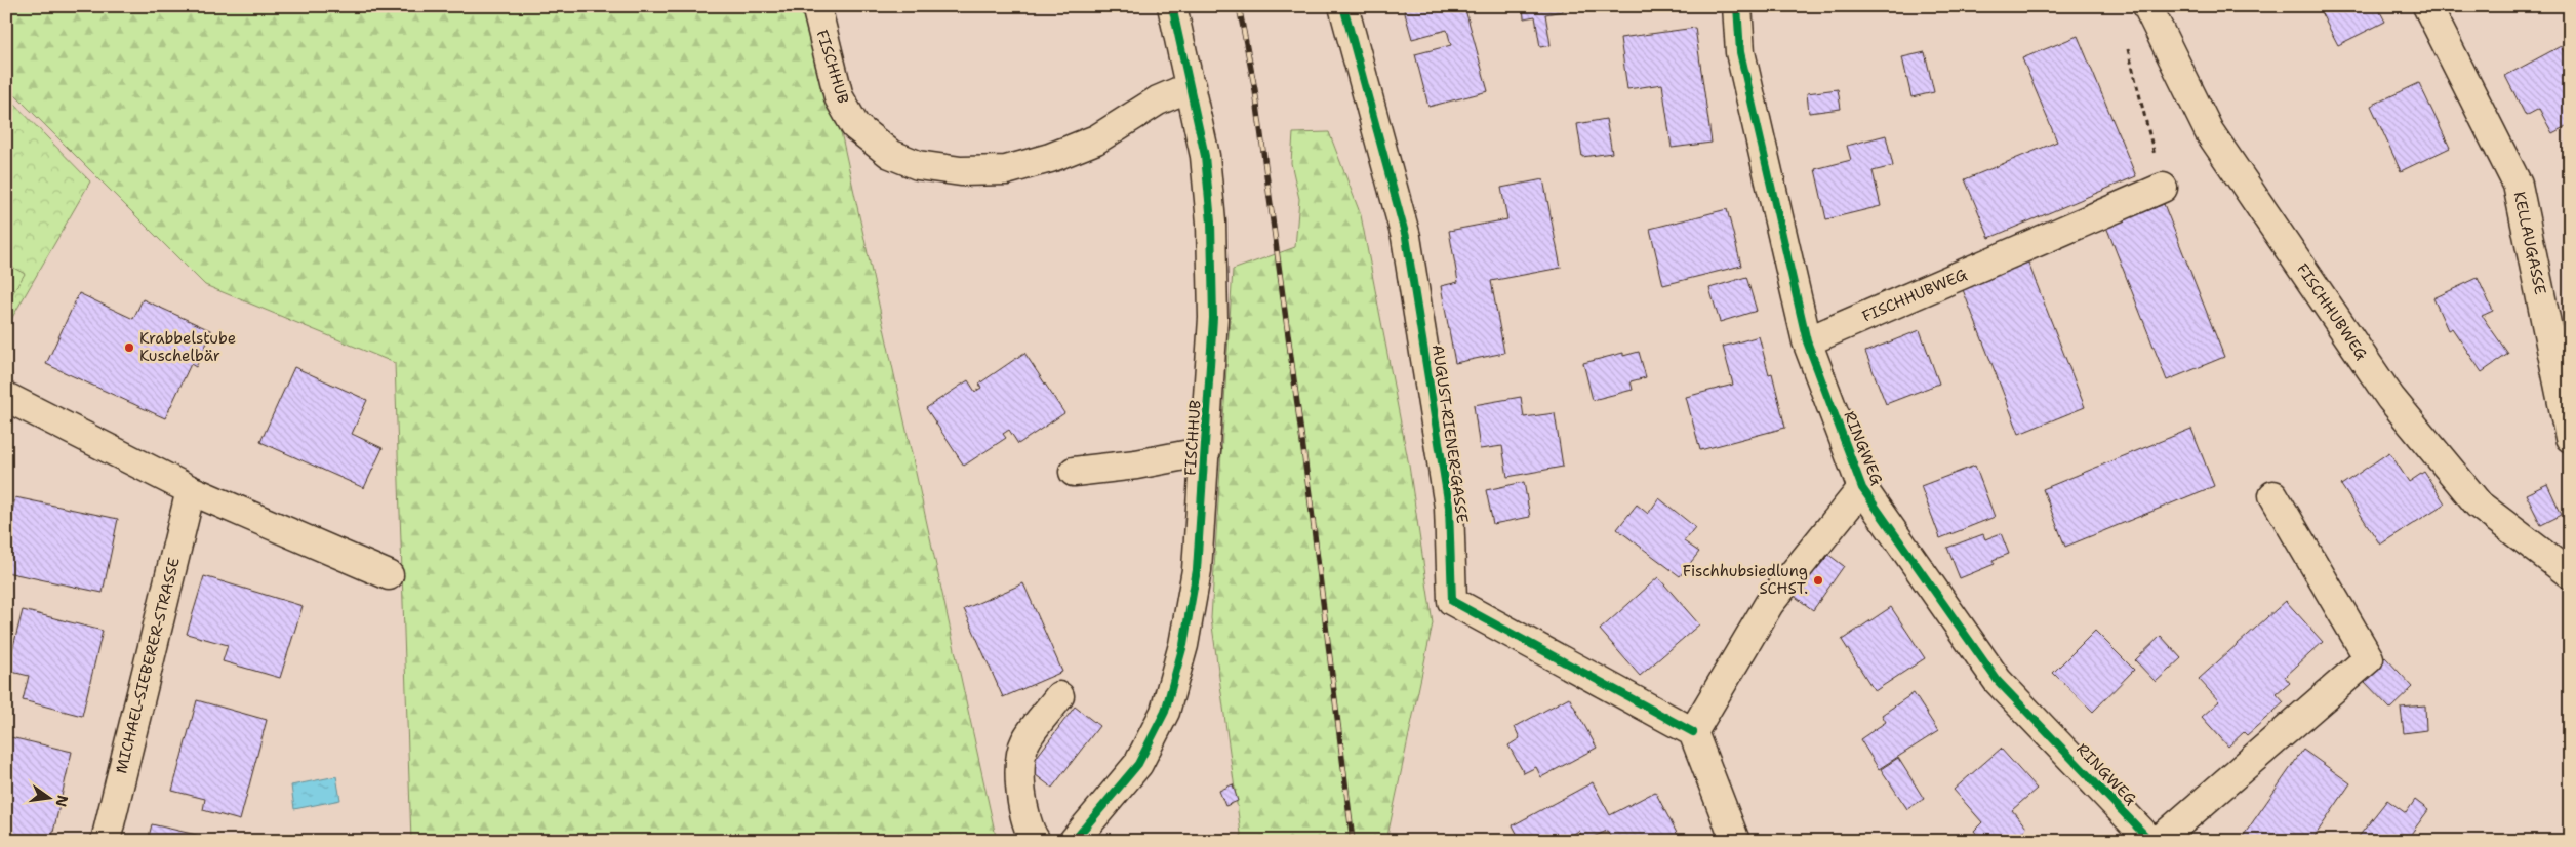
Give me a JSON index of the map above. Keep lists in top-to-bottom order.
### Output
{
  "streets": {
    "street": [
      "FISCHHUB",
      "KELLAUGASSE",
      "FISCHHUBWEG",
      "AUGUST-RIENER-GASSE",
      "RINGWEG",
      "MICHAEL-SIEBERER-STRASSE"
    ]
  },
  "crossings": [
    ["FISCHHUBWEG", "RINGWEG"],
    ["AUGUST-RIENER-GASSE", "RINGWEG"]
  ],
  "places": ["Krabbelstube Kuschelbär", "Fischhubsiedlung SCHST."],
  "north": "right"
}
